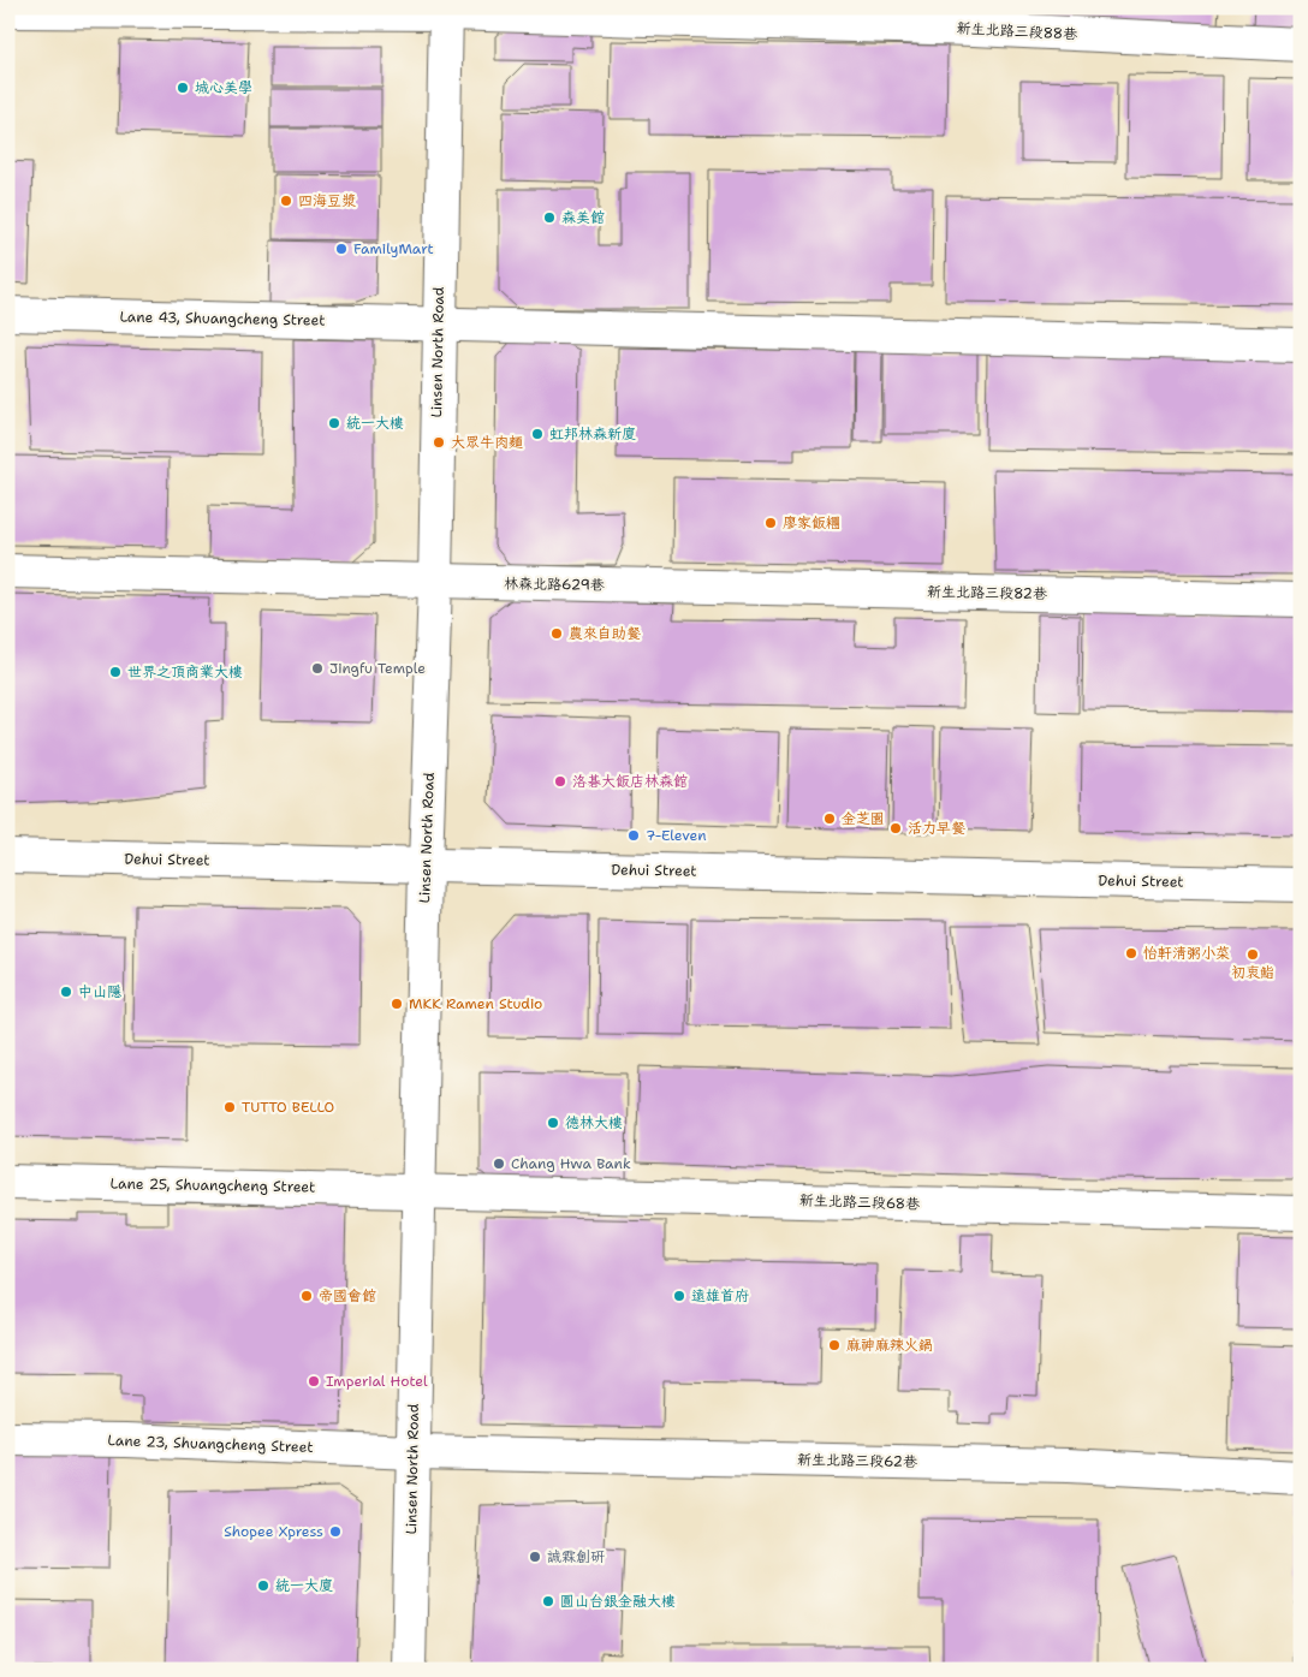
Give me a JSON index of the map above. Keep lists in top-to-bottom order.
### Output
{
  "streets": {
    "street": [
      "新生北路三段88巷",
      "Lane 43, Shuangcheng Street",
      "Linsen North Road",
      "林森北路629巷",
      "新生北路三段82巷",
      "Dehui Street",
      "Lane 25, Shuangcheng Street",
      "新生北路三段68巷",
      "Lane 23, Shuangcheng Street",
      "新生北路三段62巷"
    ]
  },
  "crossings": [
    ["新生北路三段88巷", "Linsen North Road"],
    ["Lane 43, Shuangcheng Street", "Linsen North Road"],
    ["Linsen North Road", "林森北路629巷"],
    ["Linsen North Road", "Dehui Street"],
    ["Linsen North Road", "Lane 25, Shuangcheng Street"],
    ["Linsen North Road", "新生北路三段68巷"],
    ["Linsen North Road", "Lane 23, Shuangcheng Street"],
    ["Linsen North Road", "新生北路三段62巷"],
    ["林森北路629巷", "新生北路三段82巷"],
    ["Lane 25, Shuangcheng Street", "新生北路三段68巷"],
    ["Lane 23, Shuangcheng Street", "新生北路三段62巷"]
  ],
  "places": [
    "城心美學",
    "四海豆漿",
    "森美館",
    "FamilyMart",
    "統一大樓",
    "虹邦林森新廈",
    "大眾牛肉麵",
    "廖家飯糰",
    "農來自助餐",
    "Jingfu Temple",
    "世界之頂商業大樓",
    "洛碁大飯店林森館",
    "金芝園",
    "活力早餐",
    "7-Eleven",
    "怡軒清粥小菜",
    "初衷鮨",
    "中山隱",
    "MKK Ramen Studio",
    "TUTTO BELLO",
    "德林大樓",
    "Chang Hwa Bank",
    "帝國會館",
    "遠雄首府",
    "麻神麻辣火鍋",
    "Imperial Hotel",
    "Shopee Xpress",
    "誠霖創研",
    "統一大廈",
    "圓山台銀金融大樓"
  ]
}
